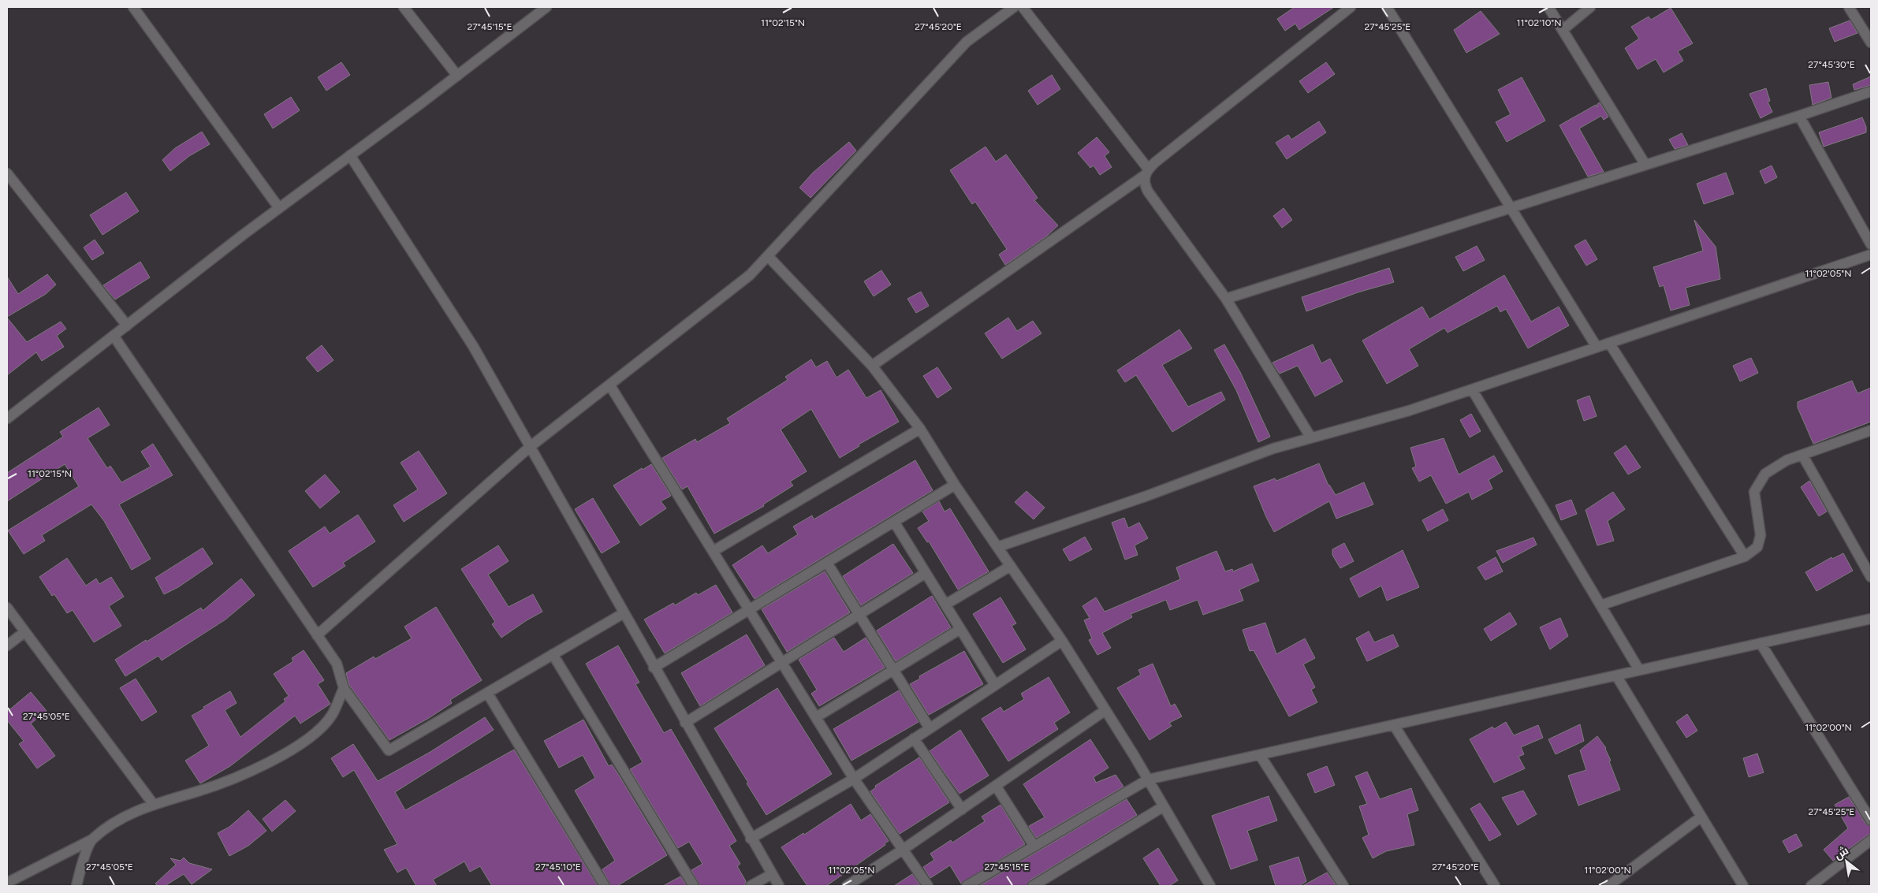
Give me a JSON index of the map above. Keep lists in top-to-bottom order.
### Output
{
  "north": "top left",
  "coordinates": [
    "11°02'15\"N",
    "11°02'10\"N",
    "27°45'25\"E",
    "27°45'15\"E",
    "27°45'20\"E",
    "27°45'30\"E",
    "11°02'05\"N",
    "27°45'05\"E",
    "11°02'00\"N",
    "27°45'10\"E"
  ]
}
